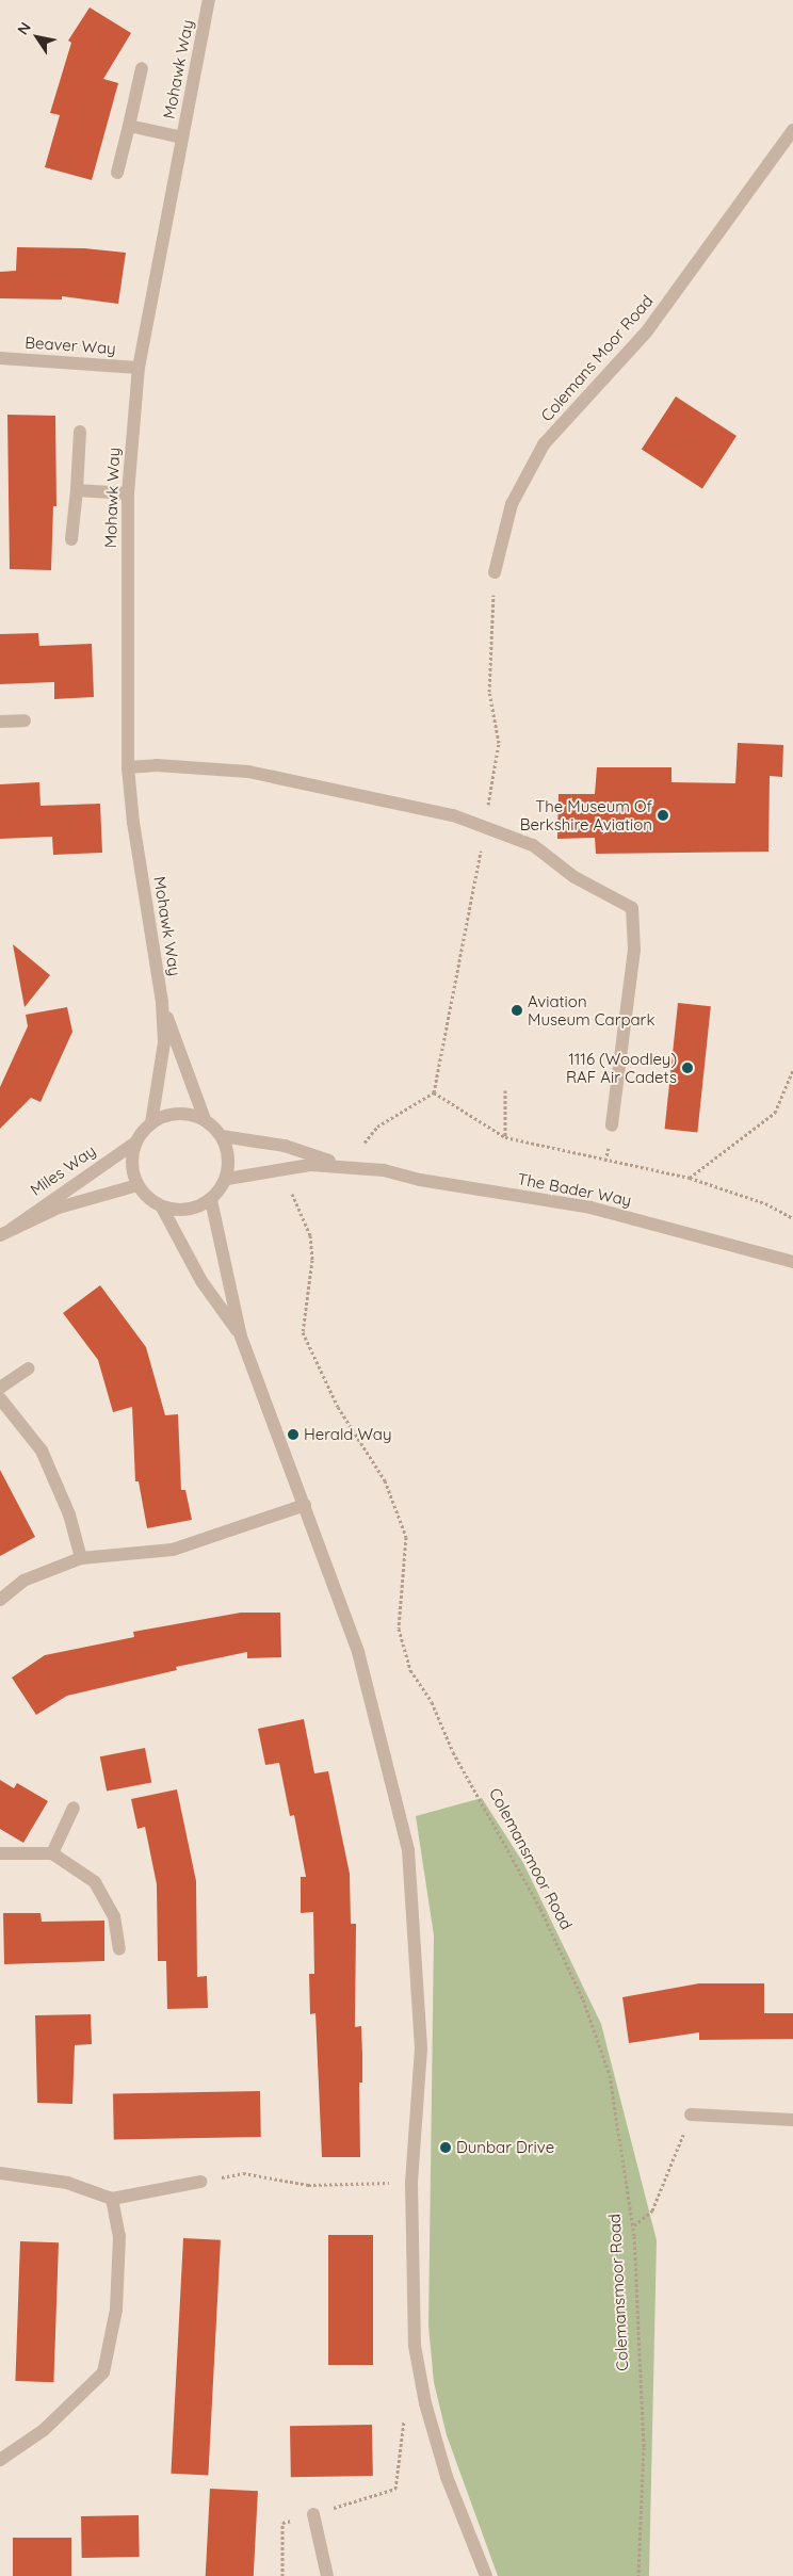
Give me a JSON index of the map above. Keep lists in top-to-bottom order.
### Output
{
  "streets": {
    "street": [
      "Mohawk Way",
      "Beaver Way",
      "Colemans Moor Road",
      "Miles Way",
      "The Bader Way"
    ],
    "path": ["Colemansmoor Road"]
  },
  "crossings": [
    ["Mohawk Way", "Beaver Way"],
    ["Mohawk Way", "Miles Way"],
    ["Mohawk Way", "The Bader Way"],
    ["Miles Way", "The Bader Way"]
  ],
  "places": [
    "The Museum Of Berkshire Aviation",
    "Aviation Museum Carpark",
    "1116 (Woodley) RAF Air Cadets",
    "Herald Way",
    "Dunbar Drive"
  ],
  "north": "top left"
}
